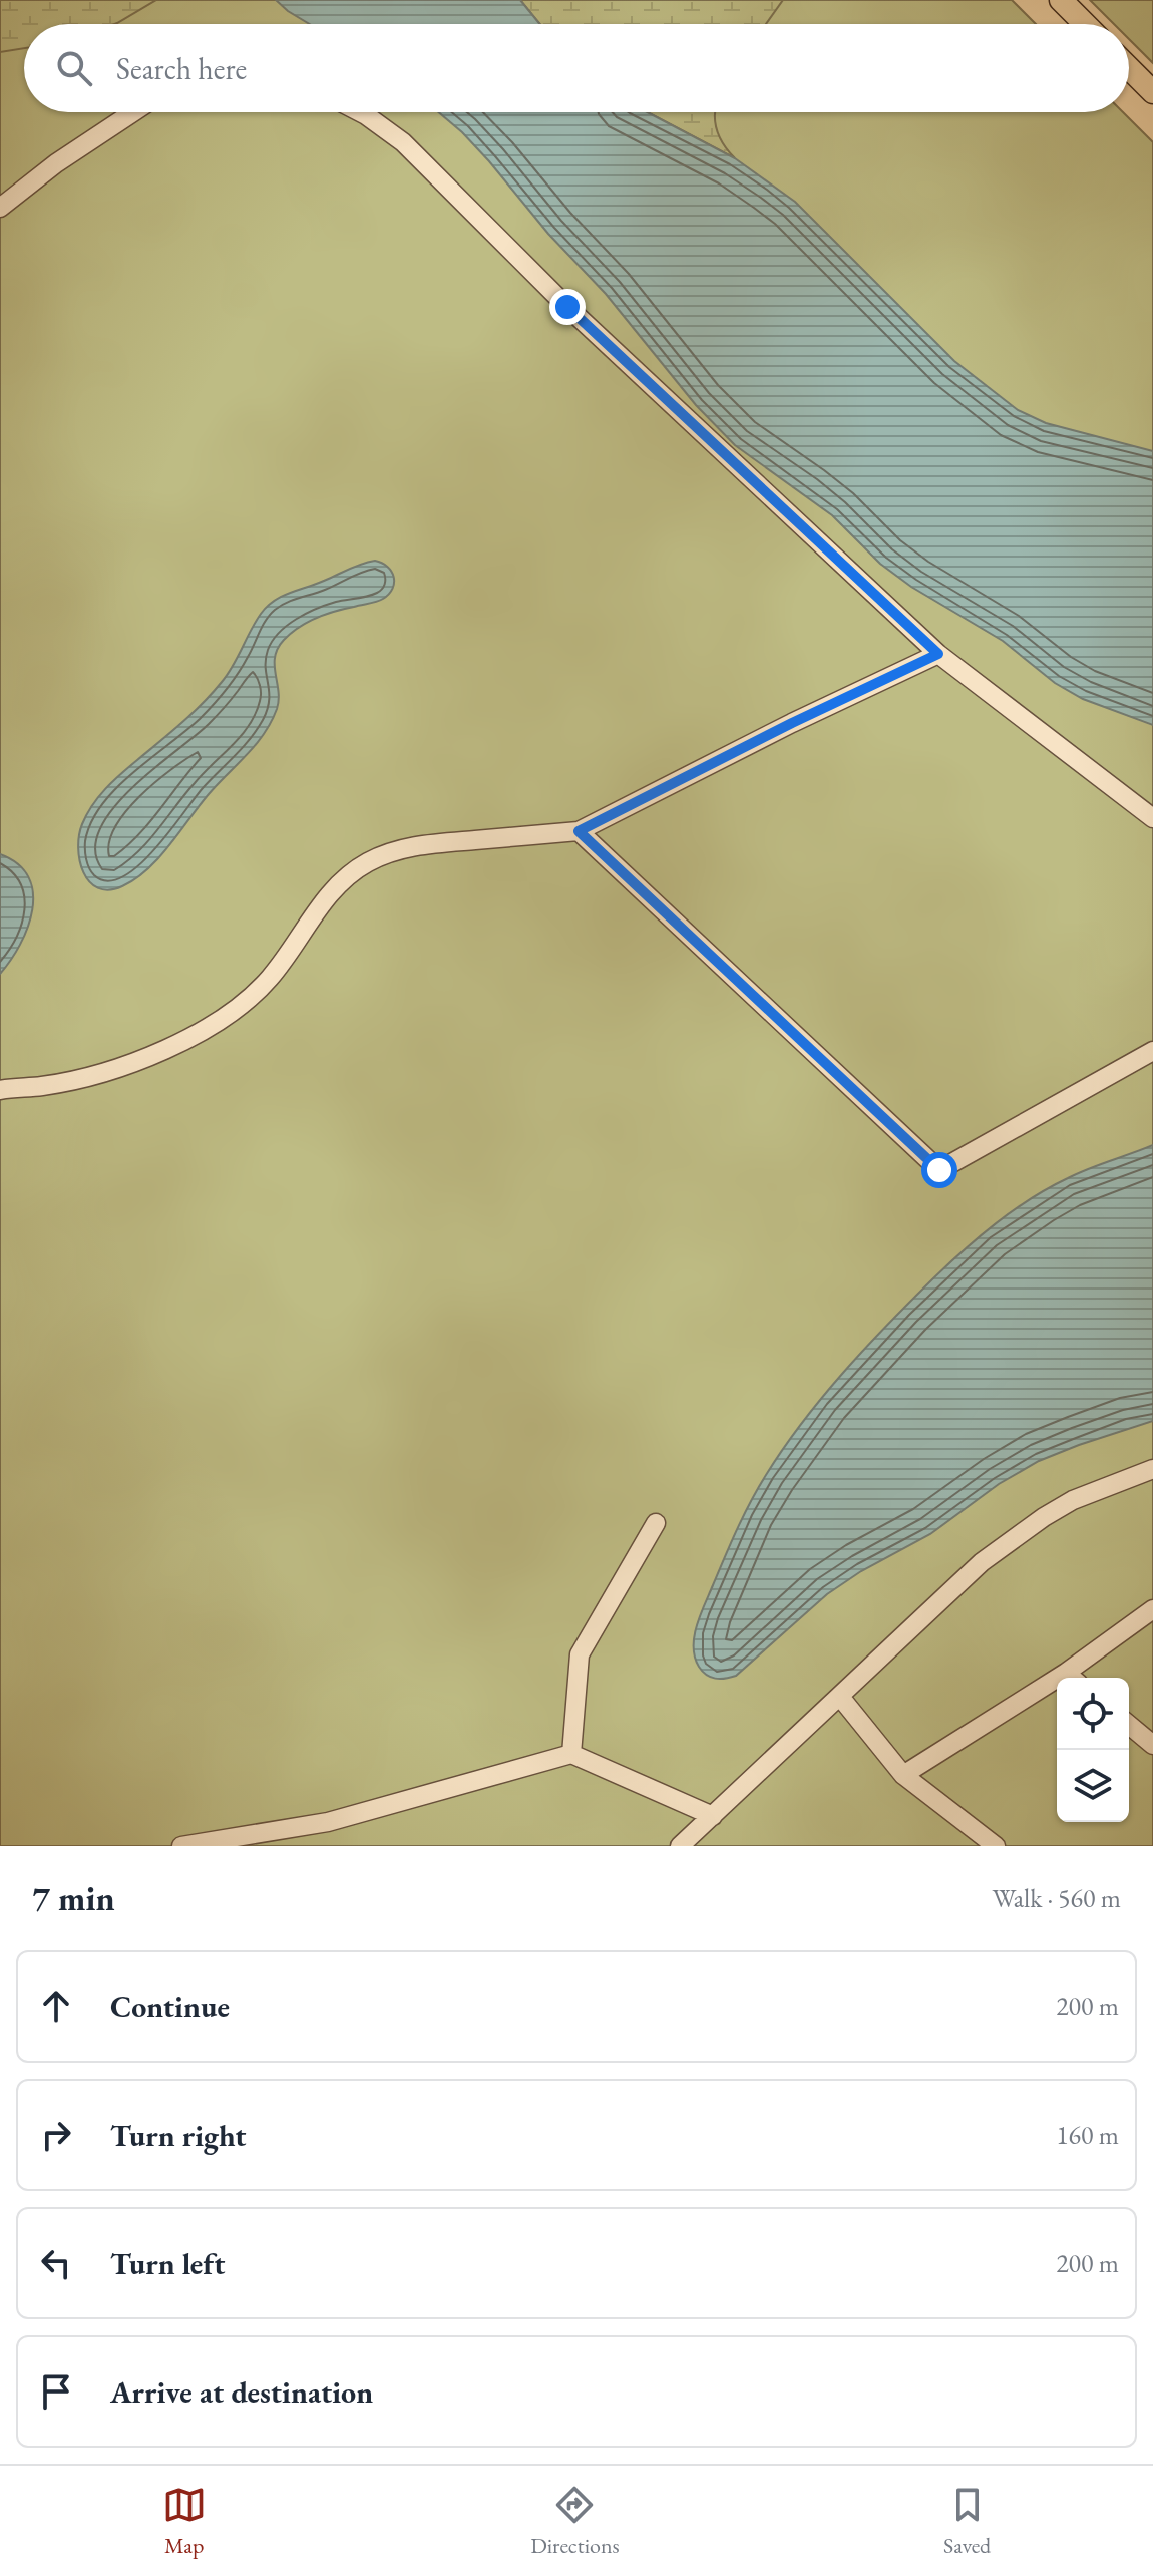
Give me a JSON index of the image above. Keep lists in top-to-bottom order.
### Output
{
  "page": {
    "search": "Search here",
    "heading": ["7 min", "Walk · 560 m"],
    "list": [
      ["Continue", "200 m"],
      ["Turn right", "160 m"],
      ["Turn left", "200 m"],
      "Arrive at destination"
    ],
    "nav": ["Map", "Directions", "Saved"]
  }
}
